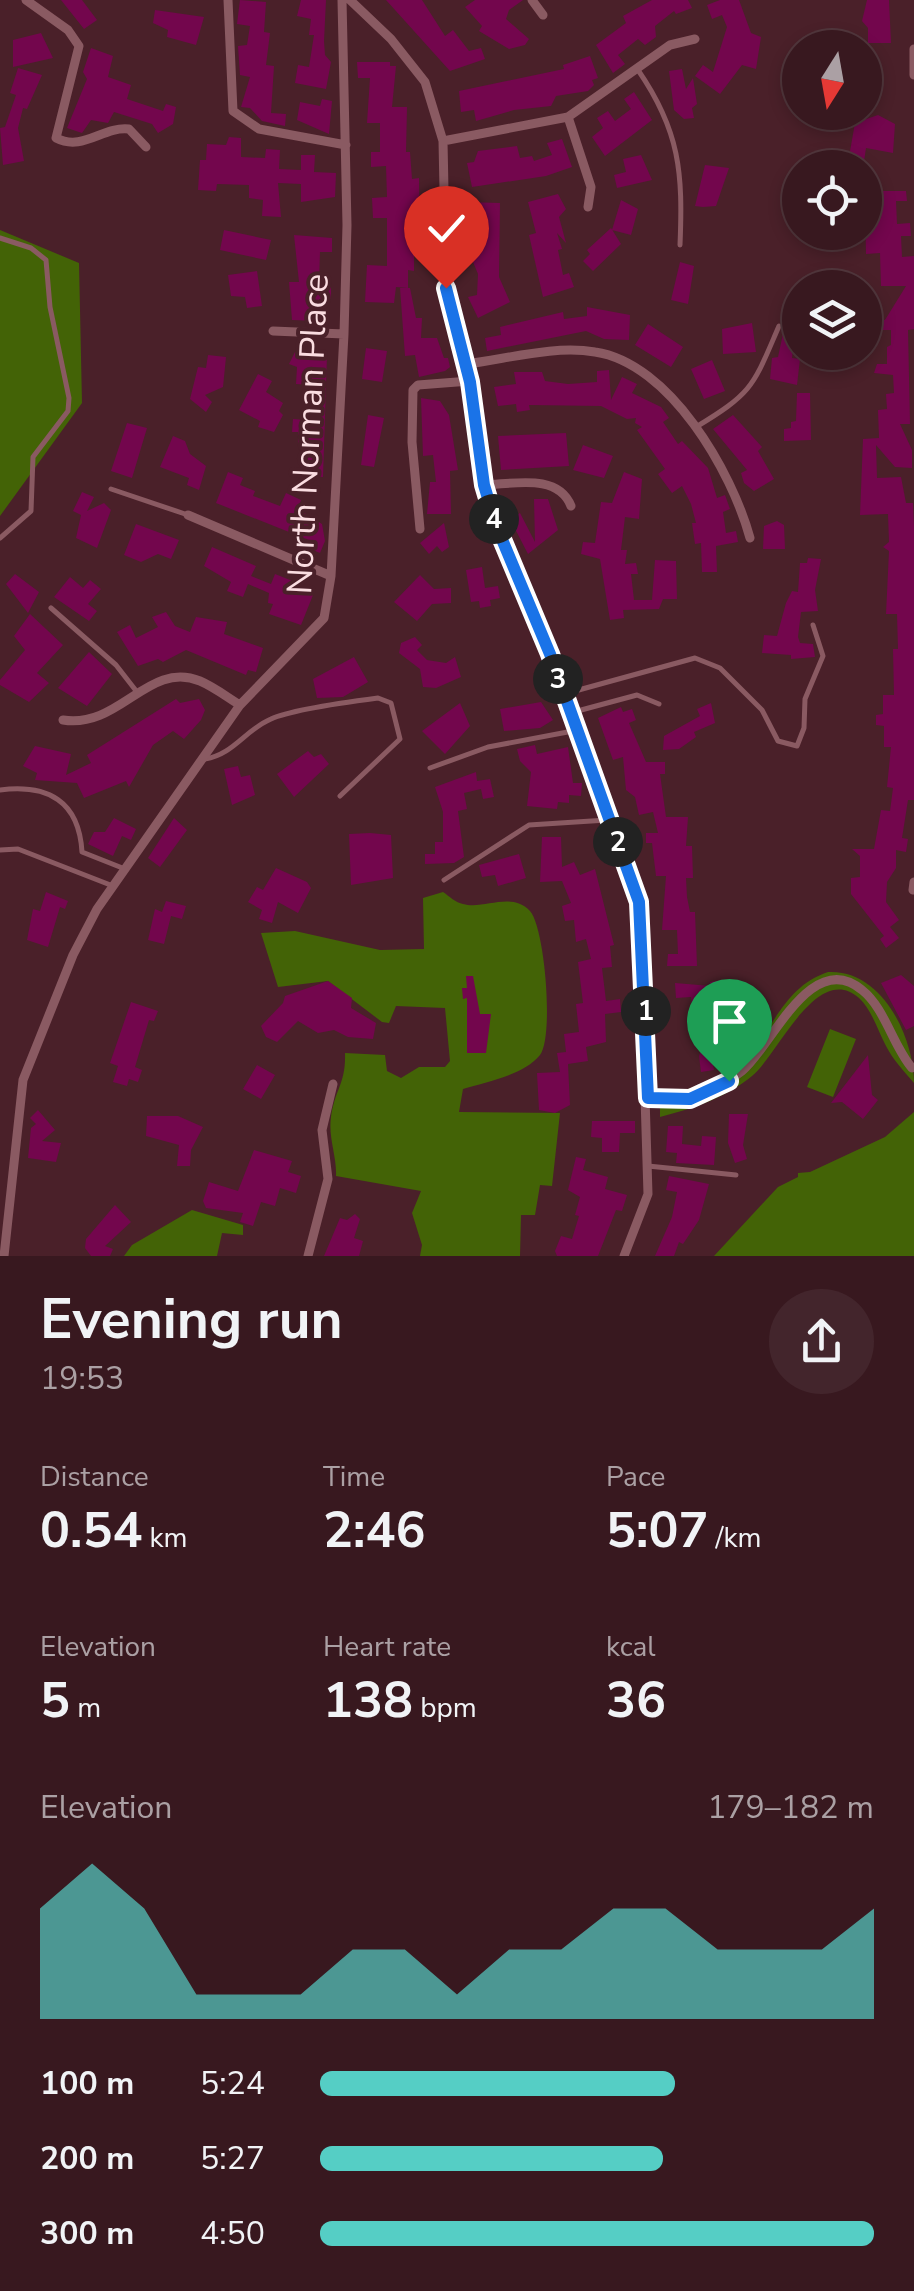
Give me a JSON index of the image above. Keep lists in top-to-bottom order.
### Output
{
  "streets": {
    "street": ["North Norman Place"]
  },
  "north": "bottom",
  "page": {
    "pins": [
      "4",
      "3",
      "2",
      "1"
    ],
    "heading": ["Evening run", "19:53"],
    "stats": [
      ["Distance", "0.54 km"],
      ["Time", "2:46"],
      ["Pace", "5:07 /km"],
      ["Elevation", "5 m"],
      ["Heart rate", "138 bpm"],
      ["kcal", "36"]
    ],
    "chart": ["Elevation", "179–182 m"],
    "list": [
      {
        "name": "100 m",
        "note": "5:24"
      },
      {
        "name": "200 m",
        "note": "5:27"
      },
      {
        "name": "300 m",
        "note": "4:50"
      }
    ]
  }
}
